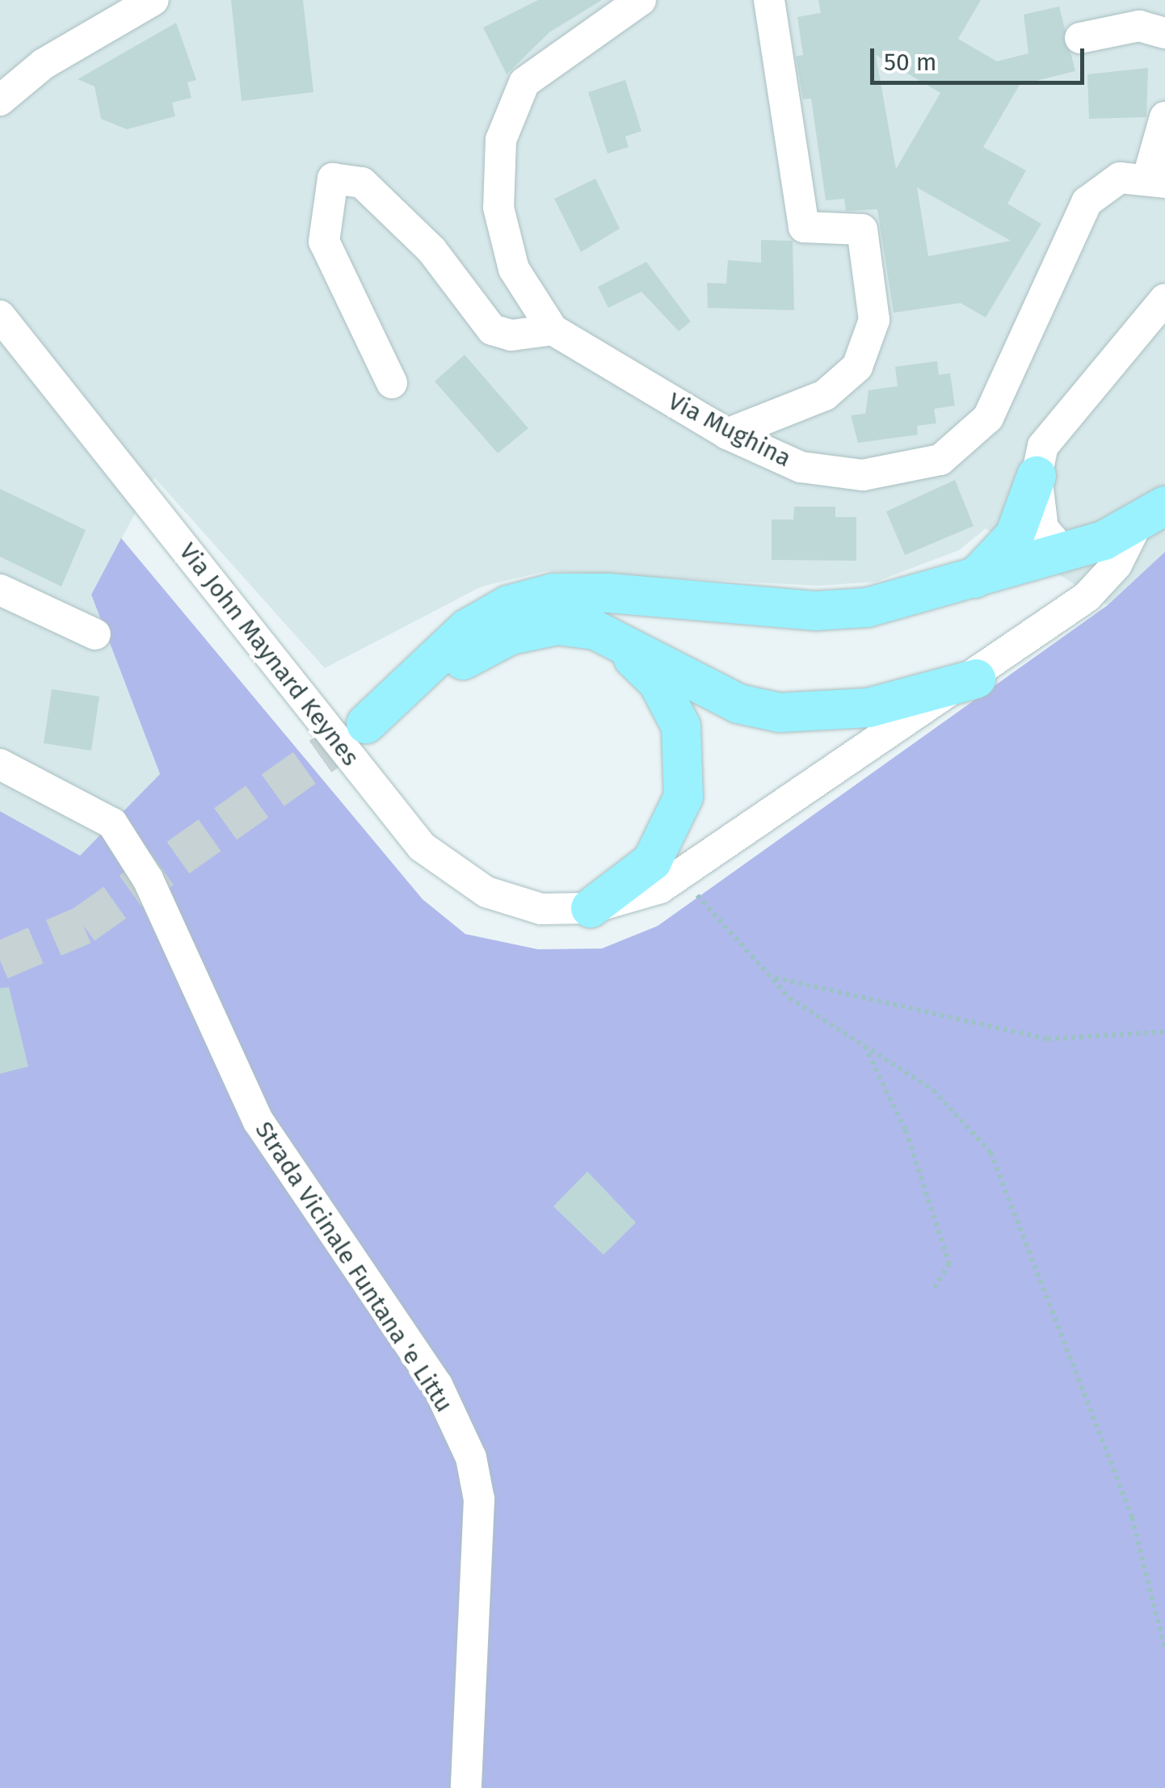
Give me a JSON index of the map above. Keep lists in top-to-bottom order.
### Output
{
  "streets": {
    "street": ["Via Mughina", "Via John Maynard Keynes", "Strada Vicinale Funtana 'e Littu"]
  },
  "scale_bar": "50 m"
}
